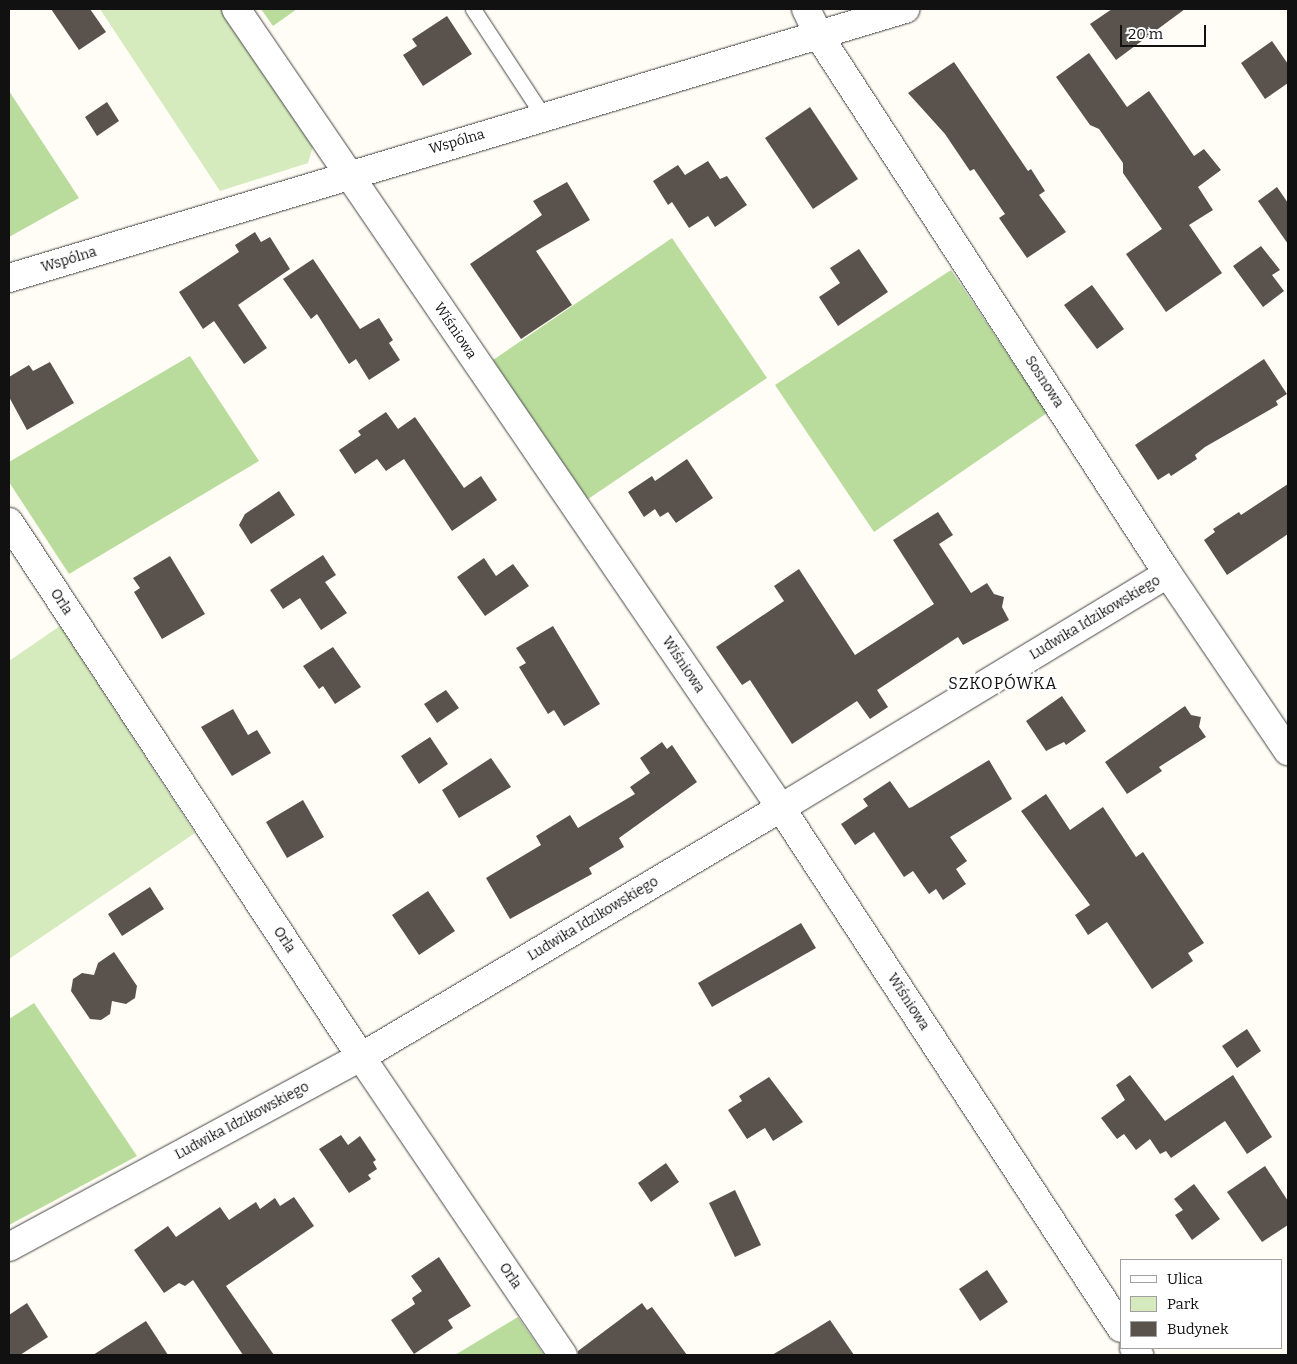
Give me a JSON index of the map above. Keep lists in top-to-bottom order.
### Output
{
  "streets": {
    "street": [
      "Wspólna",
      "Wiśniowa",
      "Sosnowa",
      "Orla",
      "Ludwika Idzikowskiego"
    ]
  },
  "crossings": [
    ["Wspólna", "Wiśniowa"],
    ["Wspólna", "Sosnowa"],
    ["Wiśniowa", "Ludwika Idzikowskiego"],
    ["Sosnowa", "Ludwika Idzikowskiego"],
    ["Orla", "Ludwika Idzikowskiego"]
  ],
  "districts": ["SZKOPÓWKA"],
  "legend": ["Ulica", "Park", "Budynek"],
  "scale_bar": "20 m"
}
